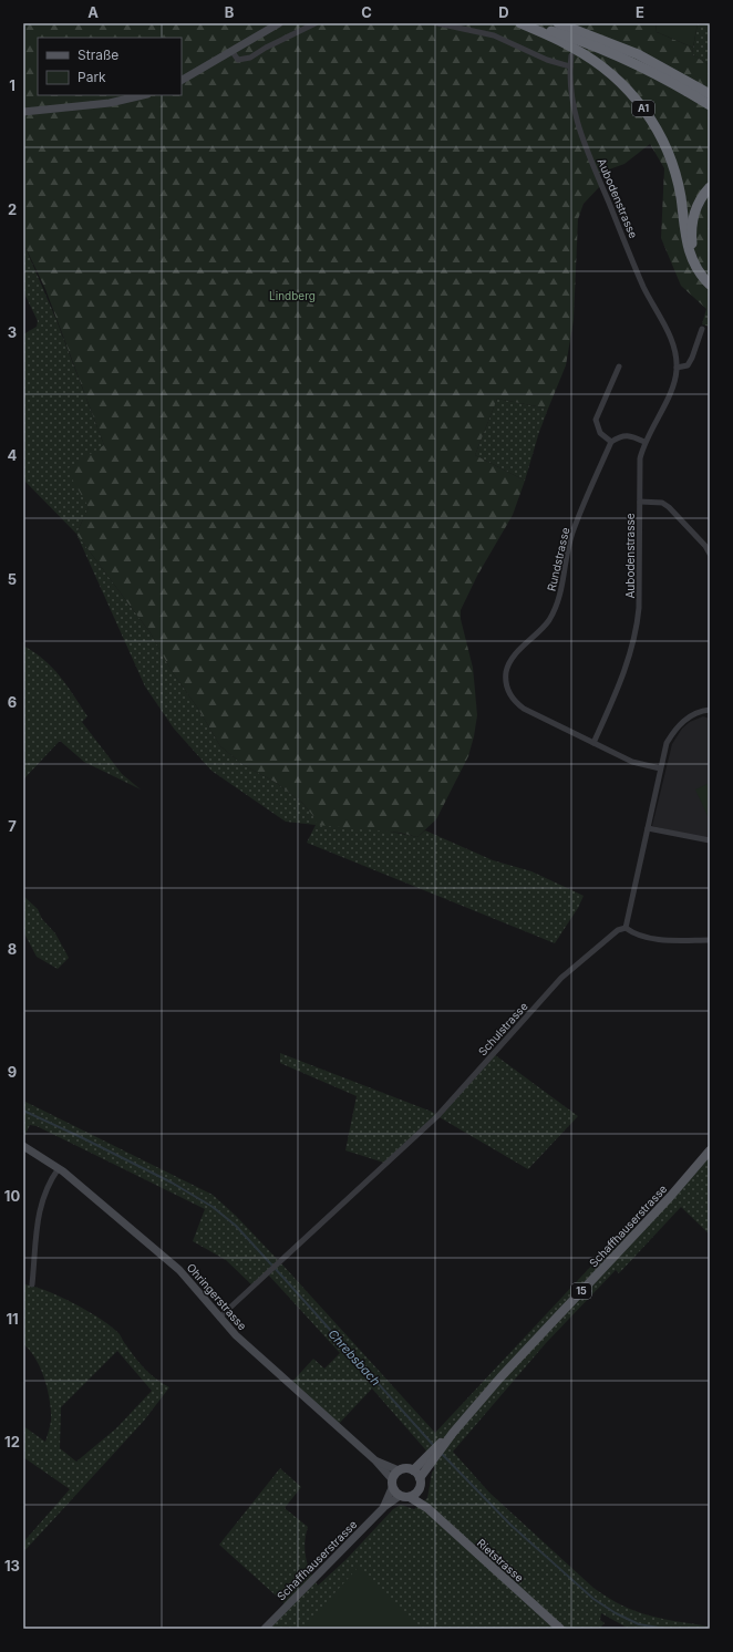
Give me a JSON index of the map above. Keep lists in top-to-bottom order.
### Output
{
  "streets": {
    "highway": ["A1"],
    "main road": [
      "Schaffhauserstrasse",
      "15",
      "Ohringerstrasse",
      "Rietstrasse"
    ],
    "street": ["Aubodenstrasse", "Rundstrasse", "Schulstrasse"]
  },
  "crossings": [
    ["Aubodenstrasse", "Rundstrasse"],
    ["Schulstrasse", "Ohringerstrasse"],
    ["Schaffhauserstrasse", "Ohringerstrasse"],
    ["Schaffhauserstrasse", "Rietstrasse"],
    ["Ohringerstrasse", "Rietstrasse"]
  ],
  "water": ["Chrebsbach"],
  "parks": ["Lindberg"],
  "legend": ["Straße", "Park"],
  "grid": {
    "columns": [
      "A",
      "B",
      "C",
      "D",
      "E"
    ],
    "rows": [
      "1",
      "2",
      "3",
      "4",
      "5",
      "6",
      "7",
      "8",
      "9",
      "10",
      "11",
      "12",
      "13"
    ]
  }
}
